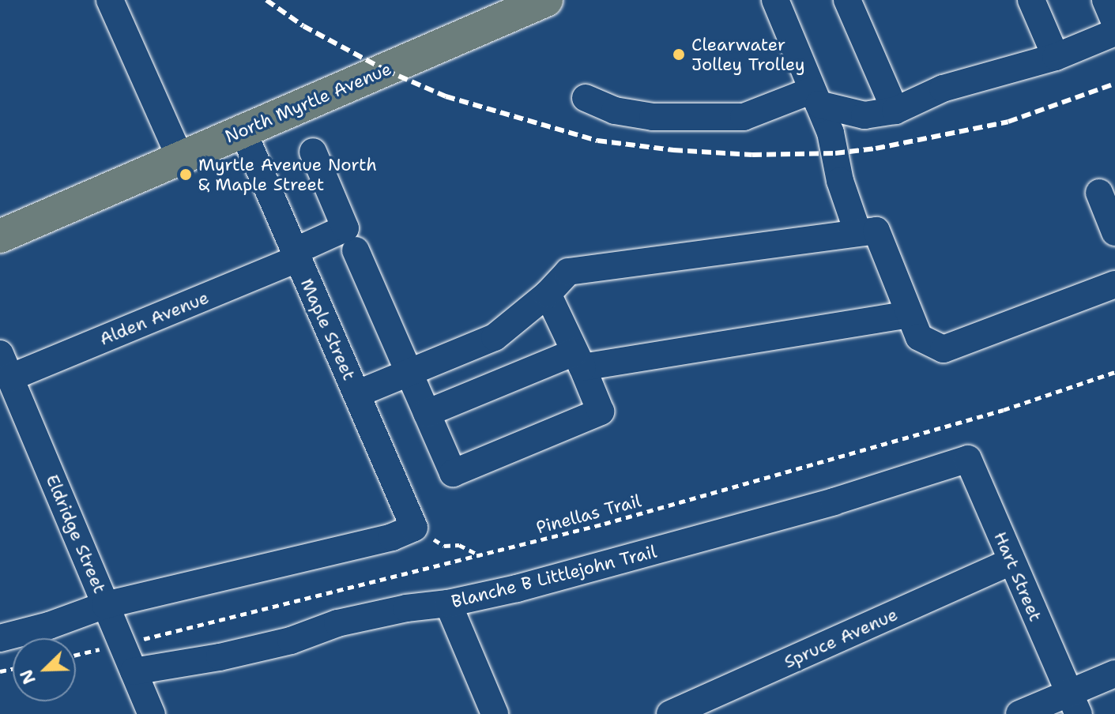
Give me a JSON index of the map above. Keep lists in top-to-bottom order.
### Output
{
  "streets": {
    "main road": ["North Myrtle Avenue"],
    "street": [
      "Alden Avenue",
      "Maple Street",
      "Eldridge Street",
      "Blanche B Littlejohn Trail",
      "Hart Street",
      "Spruce Avenue"
    ],
    "path": ["Pinellas Trail"]
  },
  "crossings": [
    ["North Myrtle Avenue", "Maple Street"],
    ["Alden Avenue", "Maple Street"],
    ["Alden Avenue", "Eldridge Street"],
    ["Pinellas Trail", "Eldridge Street"],
    ["Eldridge Street", "Blanche B Littlejohn Trail"],
    ["Blanche B Littlejohn Trail", "Hart Street"],
    ["Hart Street", "Spruce Avenue"]
  ],
  "places": ["Clearwater Jolley Trolley", "Myrtle Avenue North & Maple Street"],
  "north": "bottom left"
}
